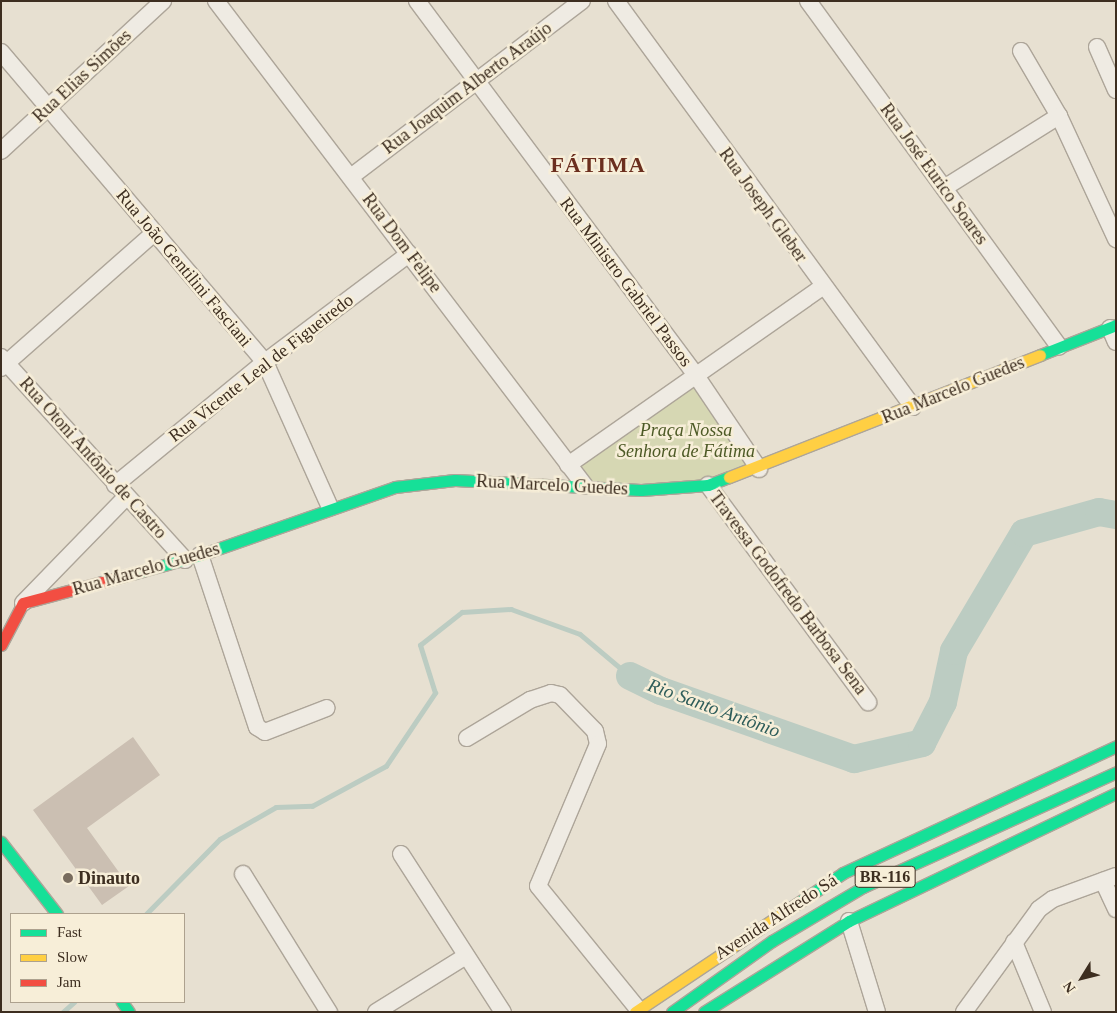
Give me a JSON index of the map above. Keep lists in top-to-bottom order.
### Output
{
  "streets": {
    "main road": ["Rua Marcelo Guedes", "BR-116", "Avenida Alfredo Sá"],
    "street": [
      "Rua Elias Simões",
      "Rua Joaquim Alberto Araújo",
      "Rua José Eurico Soares",
      "Rua Joseph Gleber",
      "Rua Dom Felipe",
      "Rua João Gentilini Fasciani",
      "Rua Ministro Gabriel Passos",
      "Rua Vicente Leal de Figueiredo",
      "Rua Otoni Antônio de Castro",
      "Travessa Godofredo Barbosa Sena"
    ]
  },
  "crossings": [
    ["Rua Elias Simões", "Rua João Gentilini Fasciani"],
    ["Rua Joaquim Alberto Araújo", "Rua Dom Felipe"],
    ["Rua Joaquim Alberto Araújo", "Rua Ministro Gabriel Passos"],
    ["Rua José Eurico Soares", "Rua Marcelo Guedes"],
    ["Rua Joseph Gleber", "Rua Marcelo Guedes"],
    ["Rua Dom Felipe", "Rua Vicente Leal de Figueiredo"],
    ["Rua Dom Felipe", "Rua Marcelo Guedes"],
    ["Rua João Gentilini Fasciani", "Rua Vicente Leal de Figueiredo"],
    ["Rua João Gentilini Fasciani", "Rua Marcelo Guedes"],
    ["Rua Ministro Gabriel Passos", "Rua Marcelo Guedes"],
    ["Rua Vicente Leal de Figueiredo", "Rua Marcelo Guedes"],
    ["Rua Vicente Leal de Figueiredo", "Rua Otoni Antônio de Castro"],
    ["Rua Marcelo Guedes", "Rua Otoni Antônio de Castro"],
    ["Rua Marcelo Guedes", "Travessa Godofredo Barbosa Sena"]
  ],
  "districts": ["FÁTIMA"],
  "water": ["Rio Santo Antônio"],
  "parks": ["Praça Nossa Senhora de Fátima"],
  "places": ["Dinauto"],
  "legend": ["Fast", "Slow", "Jam"],
  "north": "bottom left"
}
